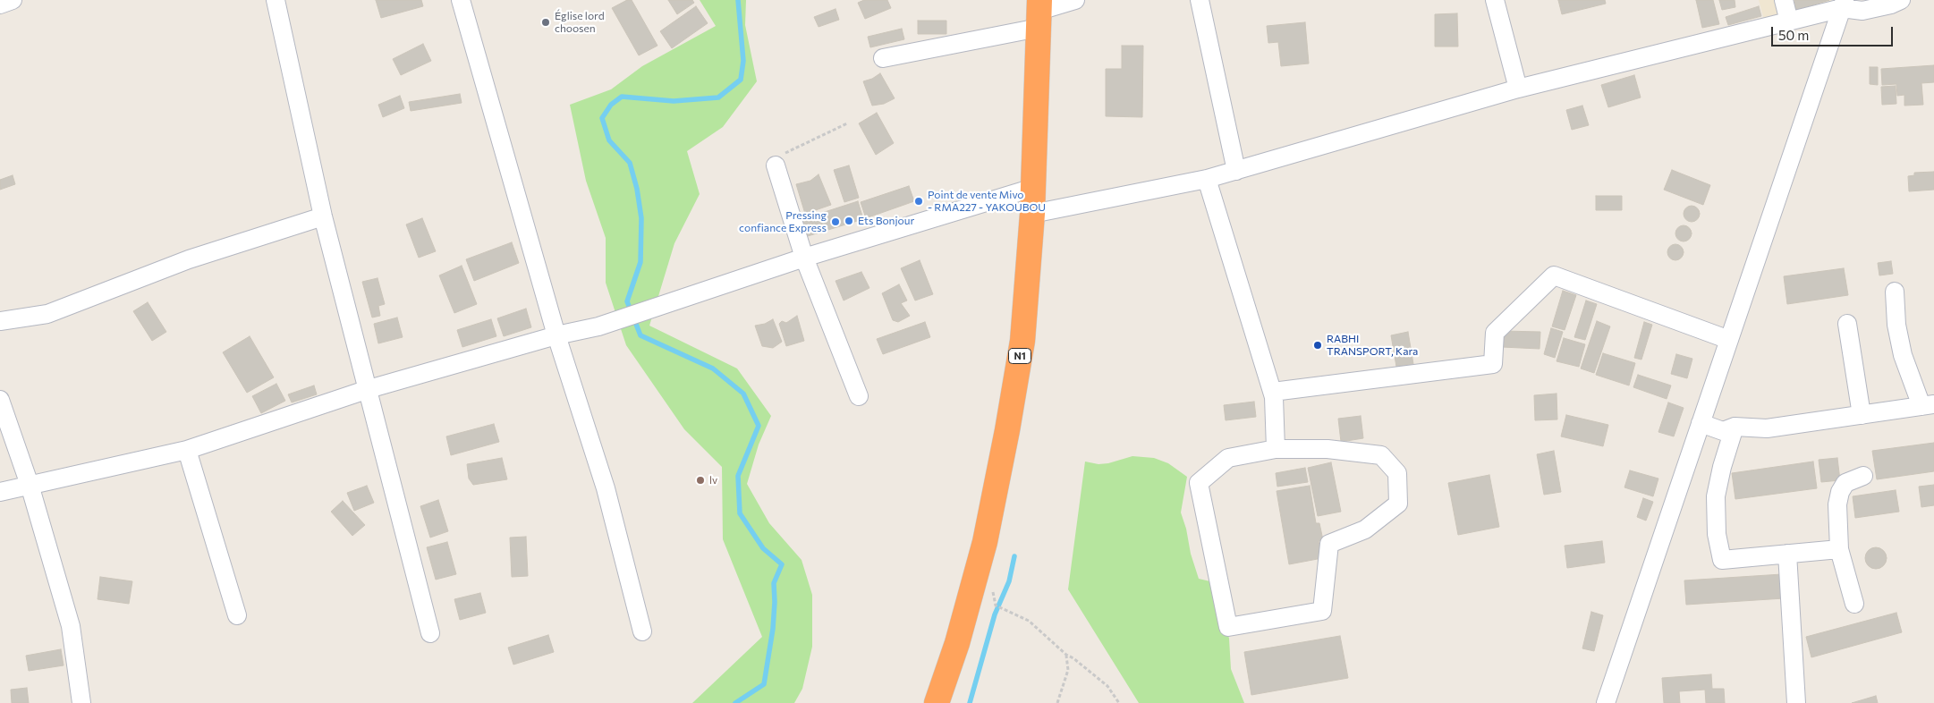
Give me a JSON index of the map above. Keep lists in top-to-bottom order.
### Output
{
  "streets": {
    "highway": ["N1"]
  },
  "places": [
    "Église lord choosen",
    "Point de vente Mivo - RMA227 - YAKOUBOU",
    "Ets Bonjour",
    "Pressing confiance Express",
    "RABHI TRANSPORT, Kara",
    "lv"
  ],
  "scale_bar": "50 m"
}
